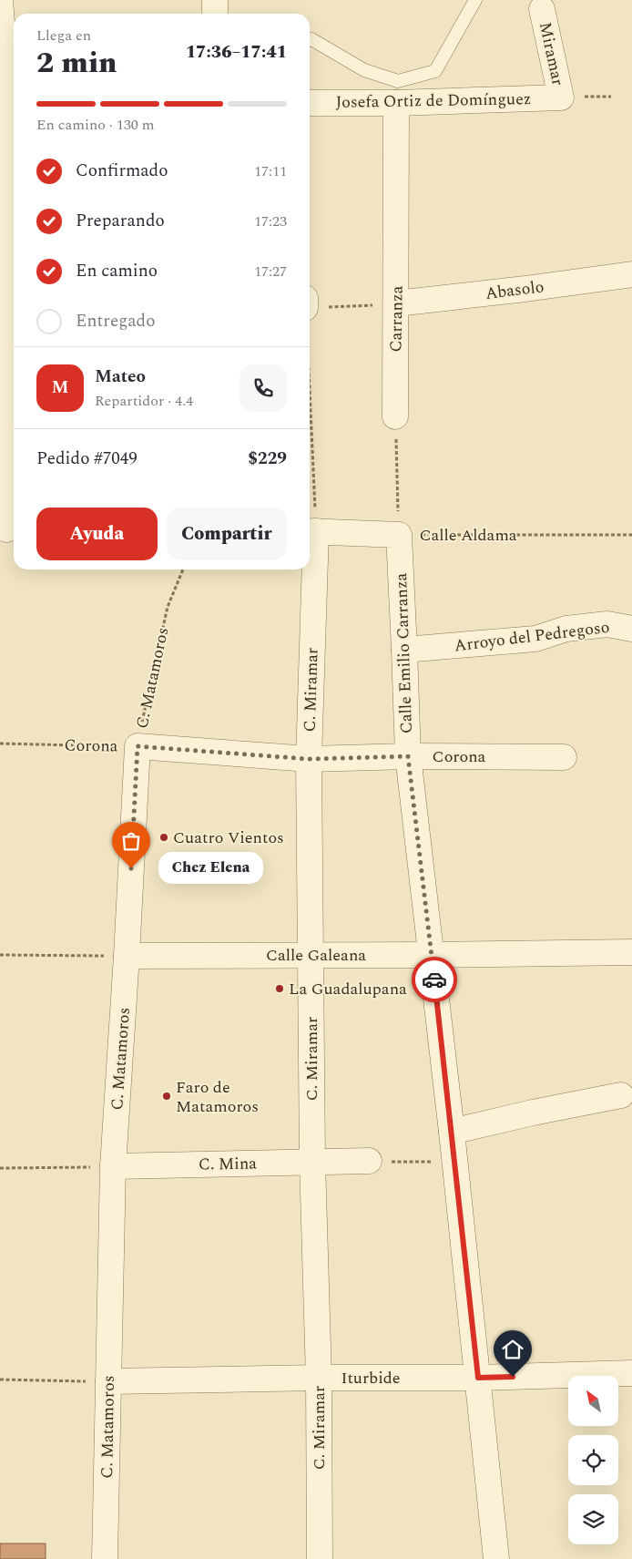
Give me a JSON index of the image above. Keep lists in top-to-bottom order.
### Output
{
  "streets": {
    "street": [
      "Miramar",
      "Josefa Ortiz de Domínguez",
      "Abasolo",
      "Carranza",
      "Calle Aldama",
      "Arroyo del Pedregoso",
      "Calle Emilio Carranza",
      "C. Matamoros",
      "C. Miramar",
      "Corona",
      "Calle Galeana",
      "C. Mina",
      "Iturbide"
    ]
  },
  "crossings": [
    ["Miramar", "Josefa Ortiz de Domínguez"],
    ["Josefa Ortiz de Domínguez", "Carranza"],
    ["Abasolo", "Carranza"],
    ["Calle Aldama", "Calle Emilio Carranza"],
    ["Calle Aldama", "C. Miramar"],
    ["Arroyo del Pedregoso", "Calle Emilio Carranza"],
    ["Calle Emilio Carranza", "Corona"],
    ["Calle Emilio Carranza", "Calle Galeana"],
    ["Calle Emilio Carranza", "Iturbide"],
    ["C. Matamoros", "Corona"],
    ["C. Matamoros", "Calle Galeana"],
    ["C. Matamoros", "C. Mina"],
    ["C. Matamoros", "Iturbide"],
    ["C. Miramar", "Corona"],
    ["C. Miramar", "Calle Galeana"],
    ["C. Miramar", "C. Mina"],
    ["C. Miramar", "Iturbide"]
  ],
  "places": [
    "Cuatro Vientos",
    "Chez Elena",
    "La Guadalupana",
    "Faro de Matamoros"
  ],
  "north": "top left",
  "page": {
    "heading": ["2 min", "Llega en", "17:36–17:41"],
    "panel": [
      "Mateo",
      "Repartidor · 4.4",
      "Pedido #7049",
      "$229"
    ],
    "bar": "En camino · 130 m",
    "list": [
      ["Confirmado", "17:11"],
      ["Preparando", "17:23"],
      ["En camino", "17:27"],
      "Entregado"
    ],
    "round": "M",
    "buttons": ["Ayuda", "Compartir"],
    "bubble": "Chez Elena"
  }
}
